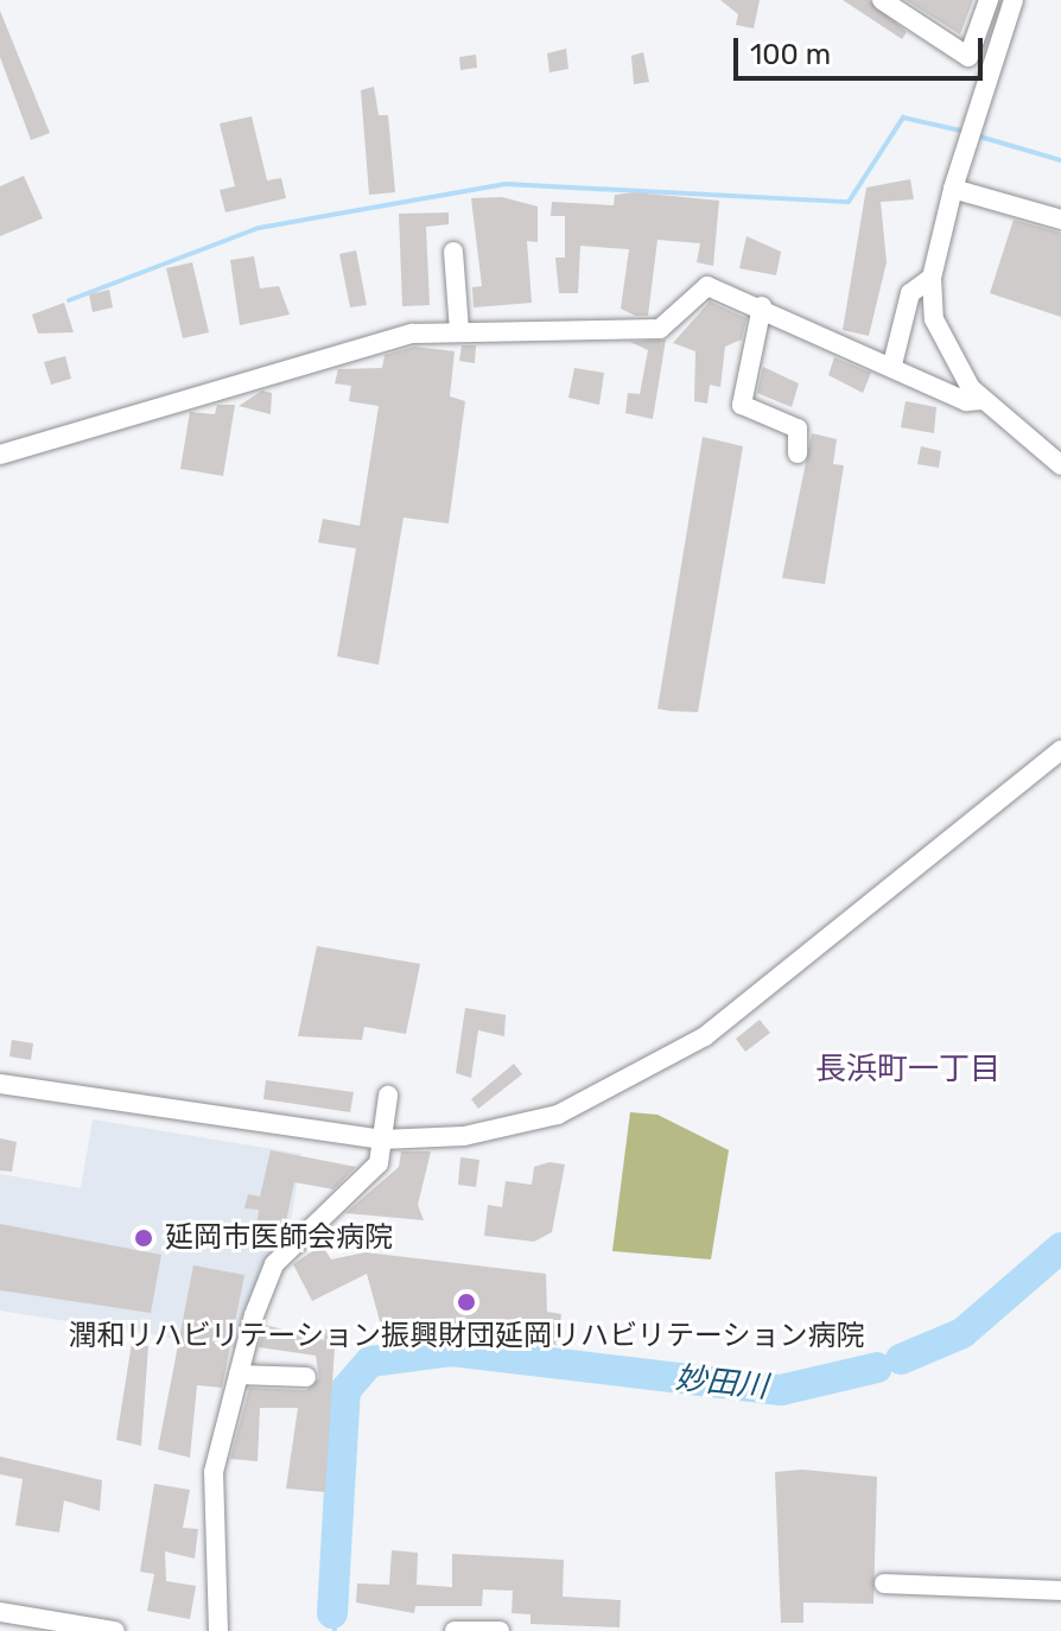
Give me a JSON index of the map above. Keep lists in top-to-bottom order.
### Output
{
  "districts": ["長浜町一丁目"],
  "water": ["妙田川"],
  "places": ["延岡市医師会病院", "潤和リハビリテーション振興財団延岡リハビリテーション病院"],
  "scale_bar": "100 m"
}
